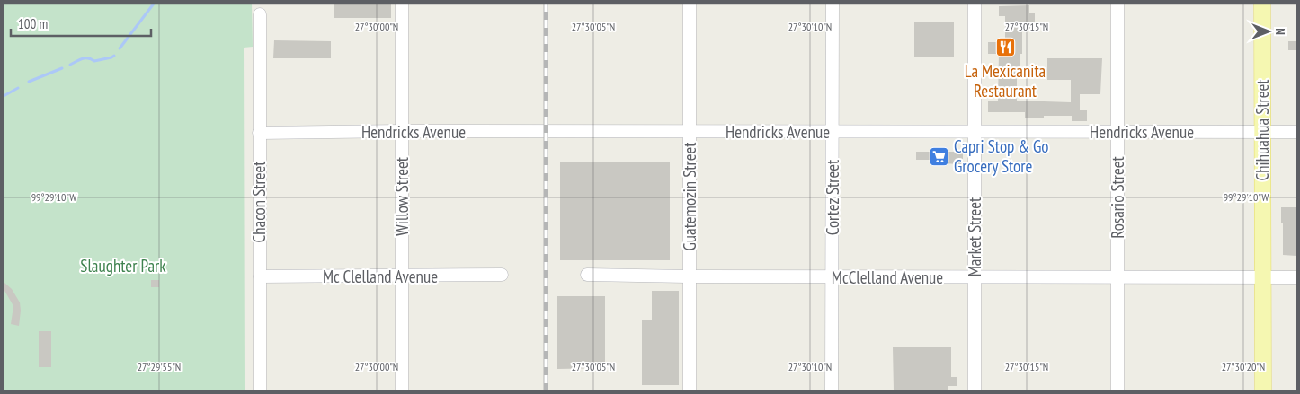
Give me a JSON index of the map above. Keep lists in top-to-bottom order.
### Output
{
  "streets": {
    "main road": ["Chihuahua Street"],
    "street": [
      "Hendricks Avenue",
      "Willow Street",
      "Guatemozin Street",
      "Cortez Street",
      "Rosario Street",
      "Chacon Street",
      "Market Street",
      "Mc Clelland Avenue",
      "McClelland Avenue"
    ]
  },
  "crossings": [
    ["Chihuahua Street", "Hendricks Avenue"],
    ["Chihuahua Street", "McClelland Avenue"],
    ["Hendricks Avenue", "Willow Street"],
    ["Hendricks Avenue", "Guatemozin Street"],
    ["Hendricks Avenue", "Cortez Street"],
    ["Hendricks Avenue", "Rosario Street"],
    ["Hendricks Avenue", "Chacon Street"],
    ["Hendricks Avenue", "Market Street"],
    ["Willow Street", "Mc Clelland Avenue"],
    ["Guatemozin Street", "McClelland Avenue"],
    ["Cortez Street", "McClelland Avenue"],
    ["Rosario Street", "McClelland Avenue"],
    ["Chacon Street", "Mc Clelland Avenue"],
    ["Market Street", "McClelland Avenue"]
  ],
  "parks": ["Slaughter Park"],
  "places": {
    "restaurant": ["La Mexicanita Restaurant"],
    "supermarket": ["Capri Stop & Go Grocery Store"]
  },
  "scale_bar": "100 m",
  "north": "right",
  "coordinates": [
    "27°30'00\"N",
    "27°30'05\"N",
    "27°30'10\"N",
    "27°30'15\"N",
    "99°29'10\"W",
    "27°29'55\"N",
    "27°30'20\"N"
  ]
}
